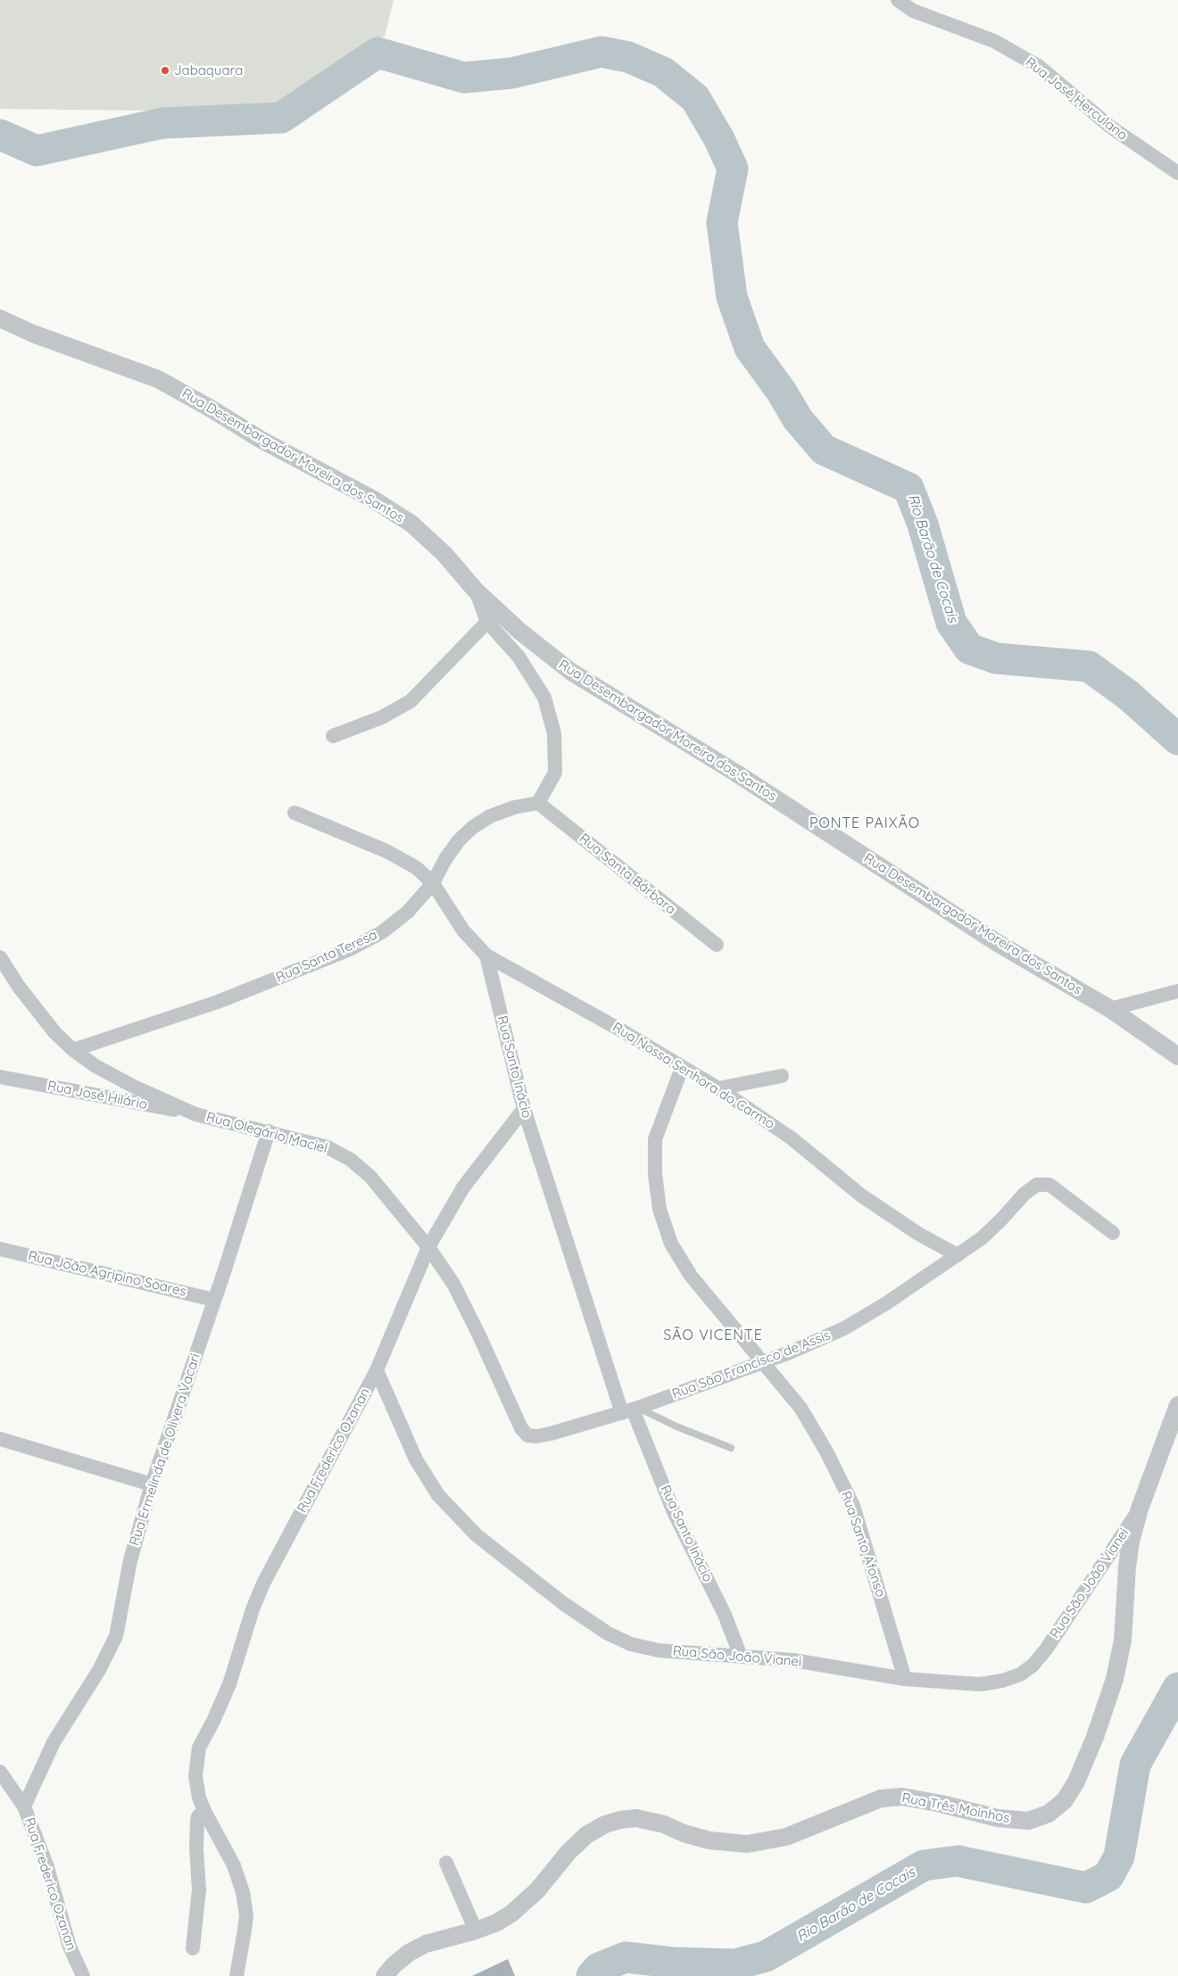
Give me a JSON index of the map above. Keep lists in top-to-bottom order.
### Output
{
  "streets": {
    "street": [
      "Rua José Herculano",
      "Rua Desembargador Moreira dos Santos",
      "Rua Santa Bárbara",
      "Rua Santa Teresa",
      "Rua Santo Inácio",
      "Rua Nossa Senhora do Carmo",
      "Rua José Hilário",
      "Rua Olegário Maciel",
      "Rua João Agripino Soares",
      "Rua São Francisco de Assis",
      "Rua Ermelinda de Olivera Vacari",
      "Rua Frederico Ozanan",
      "Rua Santo Afonso",
      "Rua São João Vianei",
      "Rua Três Moinhos"
    ]
  },
  "crossings": [
    ["Rua Santa Bárbara", "Rua Santa Teresa"],
    ["Rua Santa Teresa", "Rua Santo Inácio"],
    ["Rua Santa Teresa", "Rua Olegário Maciel"],
    ["Rua Santo Inácio", "Rua Nossa Senhora do Carmo"],
    ["Rua Santo Inácio", "Rua São Francisco de Assis"],
    ["Rua Santo Inácio", "Rua Frederico Ozanan"],
    ["Rua Santo Inácio", "Rua São João Vianei"],
    ["Rua Nossa Senhora do Carmo", "Rua São Francisco de Assis"],
    ["Rua Nossa Senhora do Carmo", "Rua Santo Afonso"],
    ["Rua José Hilário", "Rua Olegário Maciel"],
    ["Rua Olegário Maciel", "Rua São Francisco de Assis"],
    ["Rua Olegário Maciel", "Rua Ermelinda de Olivera Vacari"],
    ["Rua Olegário Maciel", "Rua Frederico Ozanan"],
    ["Rua João Agripino Soares", "Rua Ermelinda de Olivera Vacari"],
    ["Rua São Francisco de Assis", "Rua Santo Afonso"],
    ["Rua Ermelinda de Olivera Vacari", "Rua Frederico Ozanan"],
    ["Rua Frederico Ozanan", "Rua São João Vianei"],
    ["Rua Santo Afonso", "Rua São João Vianei"],
    ["Rua São João Vianei", "Rua Três Moinhos"]
  ],
  "districts": ["PONTE PAIXÃO", "SÃO VICENTE"],
  "water": ["Rio Barão de Cocais"],
  "places": ["Jabaquara"]
}
